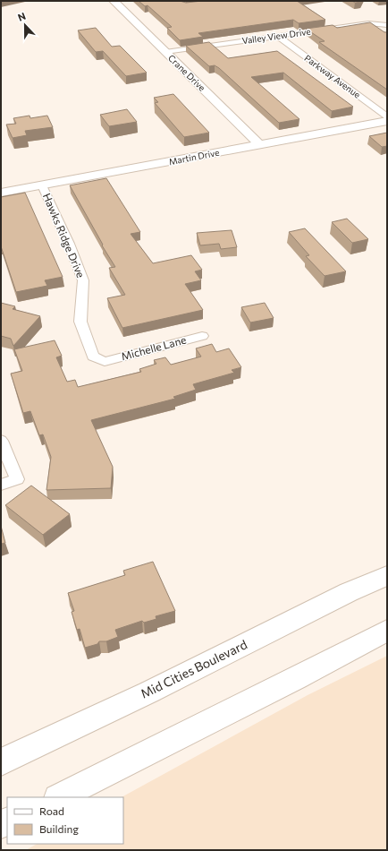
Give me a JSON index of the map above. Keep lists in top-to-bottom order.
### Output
{
  "streets": {
    "street": [
      "Valley View Drive",
      "Crane Drive",
      "Parkway Avenue",
      "Martin Drive",
      "Hawks Ridge Drive",
      "Michelle Lane",
      "Mid Cities Boulevard"
    ]
  },
  "crossings": [
    ["Valley View Drive", "Crane Drive"],
    ["Valley View Drive", "Parkway Avenue"],
    ["Crane Drive", "Martin Drive"],
    ["Martin Drive", "Hawks Ridge Drive"],
    ["Hawks Ridge Drive", "Michelle Lane"]
  ],
  "legend": ["Road", "Building"],
  "north": "top"
}
